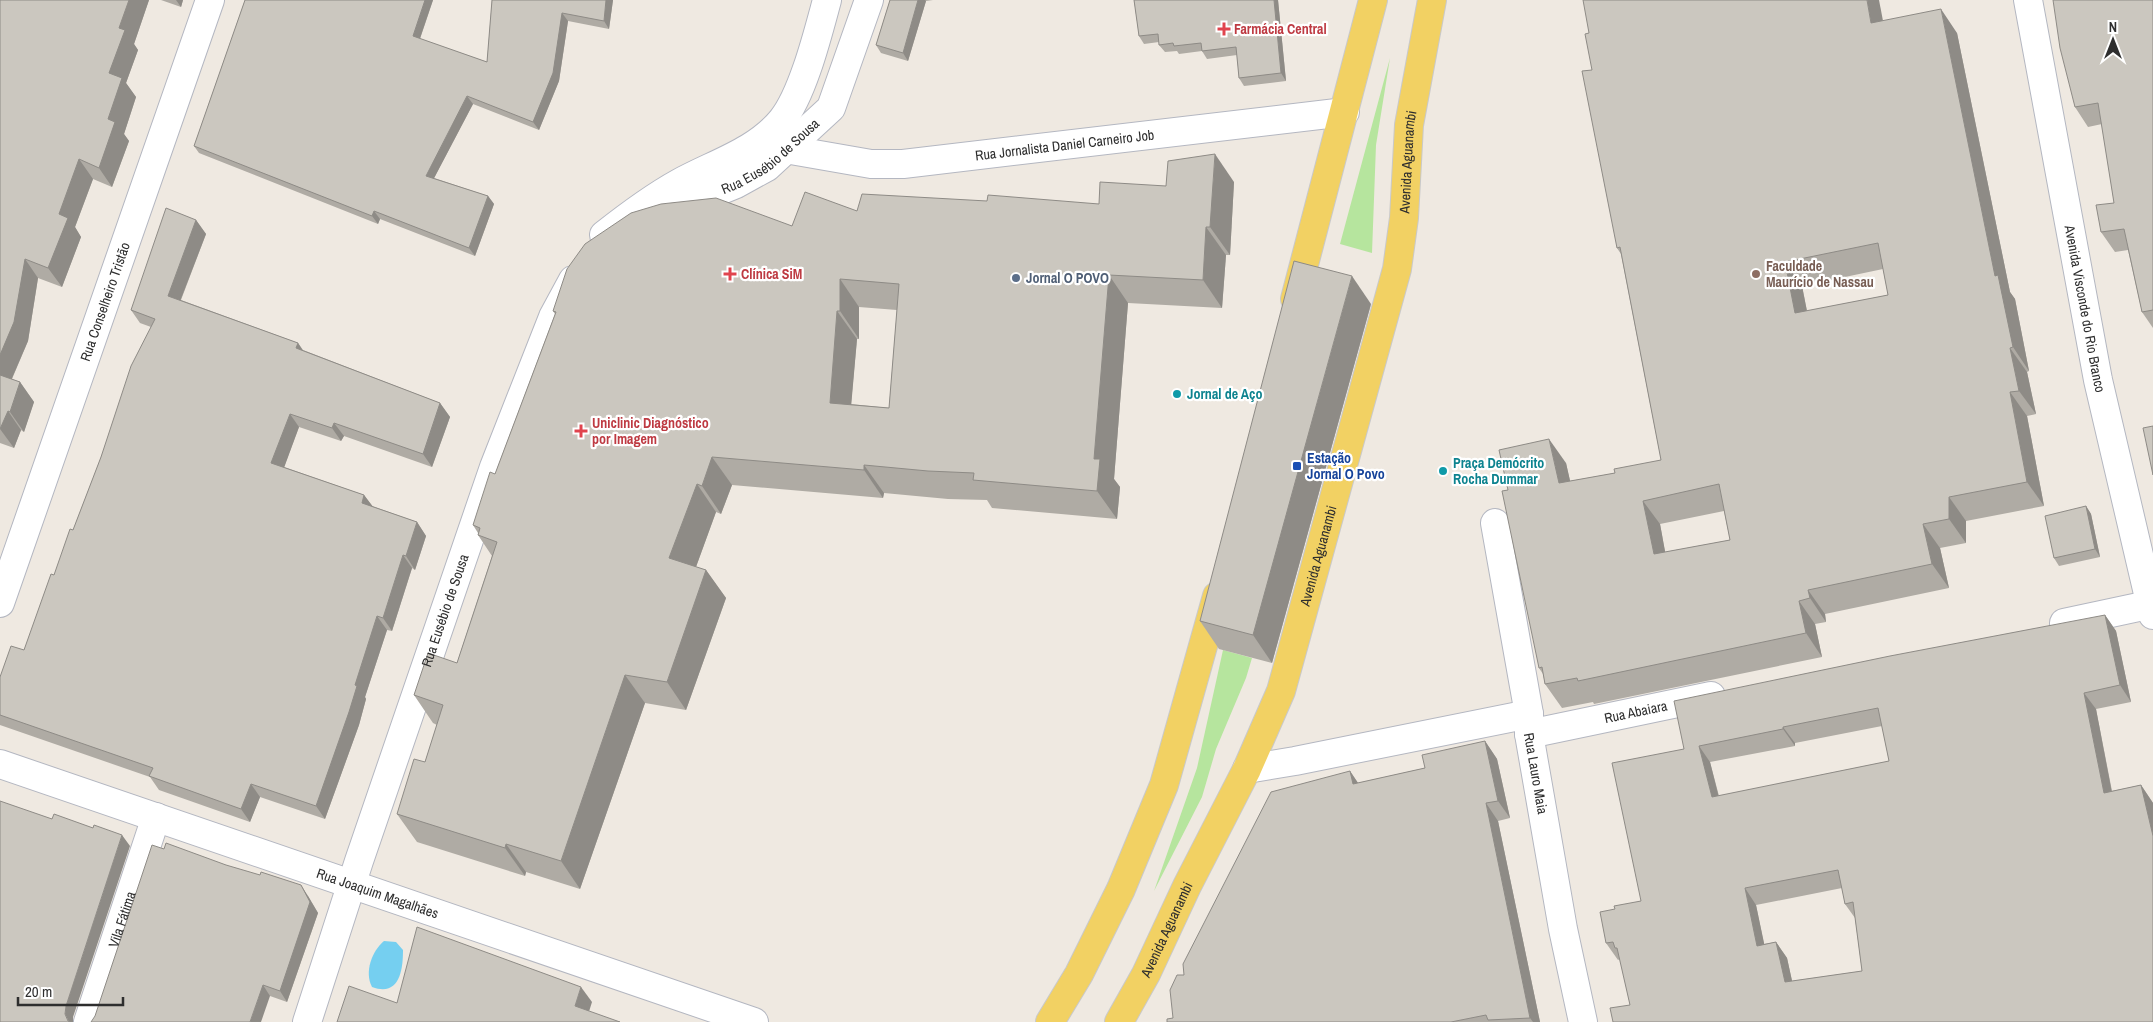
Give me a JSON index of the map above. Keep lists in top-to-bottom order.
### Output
{
  "streets": {
    "main road": ["Avenida Aguanambi"],
    "street": [
      "Rua Jornalista Daniel Carneiro Job",
      "Rua Eusébio de Sousa",
      "Rua Conselheiro Tristão",
      "Avenida Visconde do Rio Branco",
      "Rua Abaiara",
      "Rua Lauro Maia",
      "Rua Joaquim Magalhães",
      "Vila Fátima"
    ]
  },
  "crossings": [
    ["Rua Jornalista Daniel Carneiro Job", "Rua Eusébio de Sousa"],
    ["Rua Eusébio de Sousa", "Rua Joaquim Magalhães"],
    ["Avenida Aguanambi", "Rua Abaiara"],
    ["Rua Abaiara", "Rua Lauro Maia"],
    ["Rua Joaquim Magalhães", "Vila Fátima"]
  ],
  "places": {
    "health": ["Farmácia Central", "Clínica SiM", "Uniclinic Diagnóstico por Imagem"],
    "other": [
      "Faculdade Maurício de Nassau",
      "Jornal O POVO",
      "Jornal de Aço",
      "Praça Demócrito Rocha Dummar"
    ],
    "transit": ["Estação Jornal O Povo"]
  },
  "scale_bar": "20 m",
  "north": "top"
}
